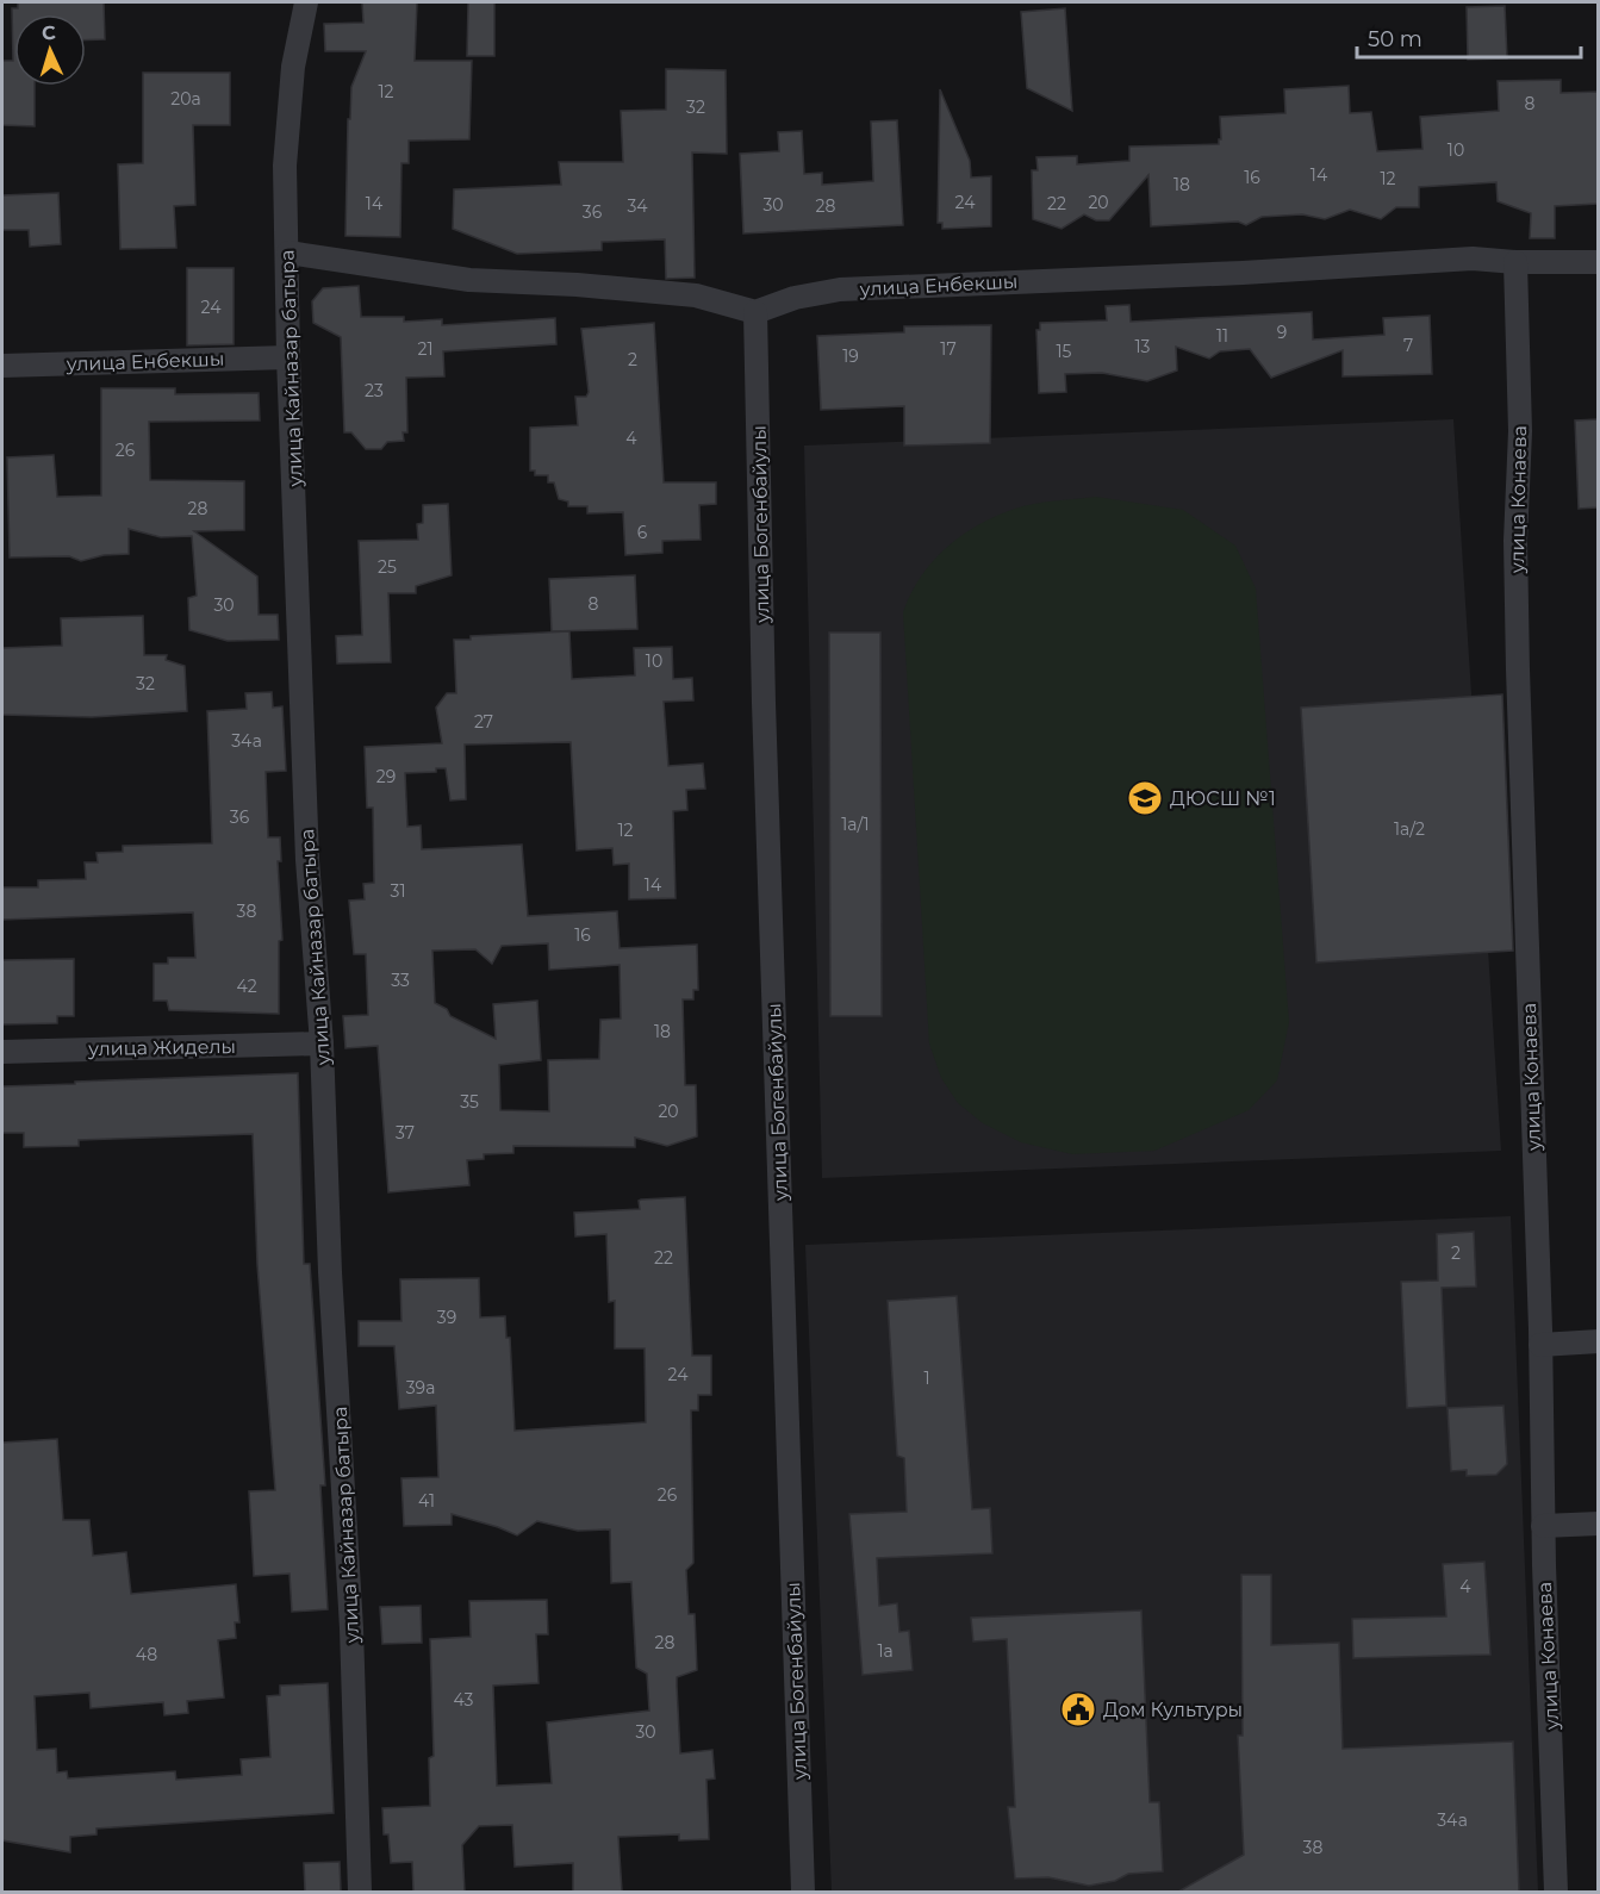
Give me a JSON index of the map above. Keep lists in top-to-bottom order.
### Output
{
  "streets": {
    "street": [
      "улица Енбекшы",
      "улица Кайназар батыра",
      "улица Конаева",
      "улица Богенбайулы",
      "улица Жиделы"
    ]
  },
  "crossings": [
    ["улица Енбекшы", "улица Кайназар батыра"],
    ["улица Енбекшы", "улица Конаева"],
    ["улица Енбекшы", "улица Богенбайулы"],
    ["улица Кайназар батыра", "улица Жиделы"]
  ],
  "places": {
    "school or university": ["ДЮСШ №1"],
    "public building": ["Дом Культуры"]
  },
  "house_numbers": [
    "12",
    "20а",
    "8",
    "32",
    "10",
    "14",
    "16",
    "12",
    "18",
    "24",
    "20",
    "14",
    "22",
    "30",
    "34",
    "28",
    "36",
    "24",
    "9",
    "11",
    "7",
    "13",
    "21",
    "17",
    "15",
    "19",
    "2",
    "23",
    "4",
    "26",
    "28",
    "6",
    "25",
    "8",
    "30",
    "10",
    "32",
    "27",
    "34а",
    "29",
    "36",
    "1а/1",
    "1а/2",
    "12",
    "14",
    "31",
    "38",
    "16",
    "33",
    "42",
    "18",
    "35",
    "20",
    "37",
    "2",
    "22",
    "39",
    "24",
    "1",
    "39а",
    "26",
    "41",
    "4",
    "28",
    "1а",
    "48",
    "43",
    "30",
    "34а",
    "38"
  ],
  "scale_bar": "50 m",
  "north": "top"
}
